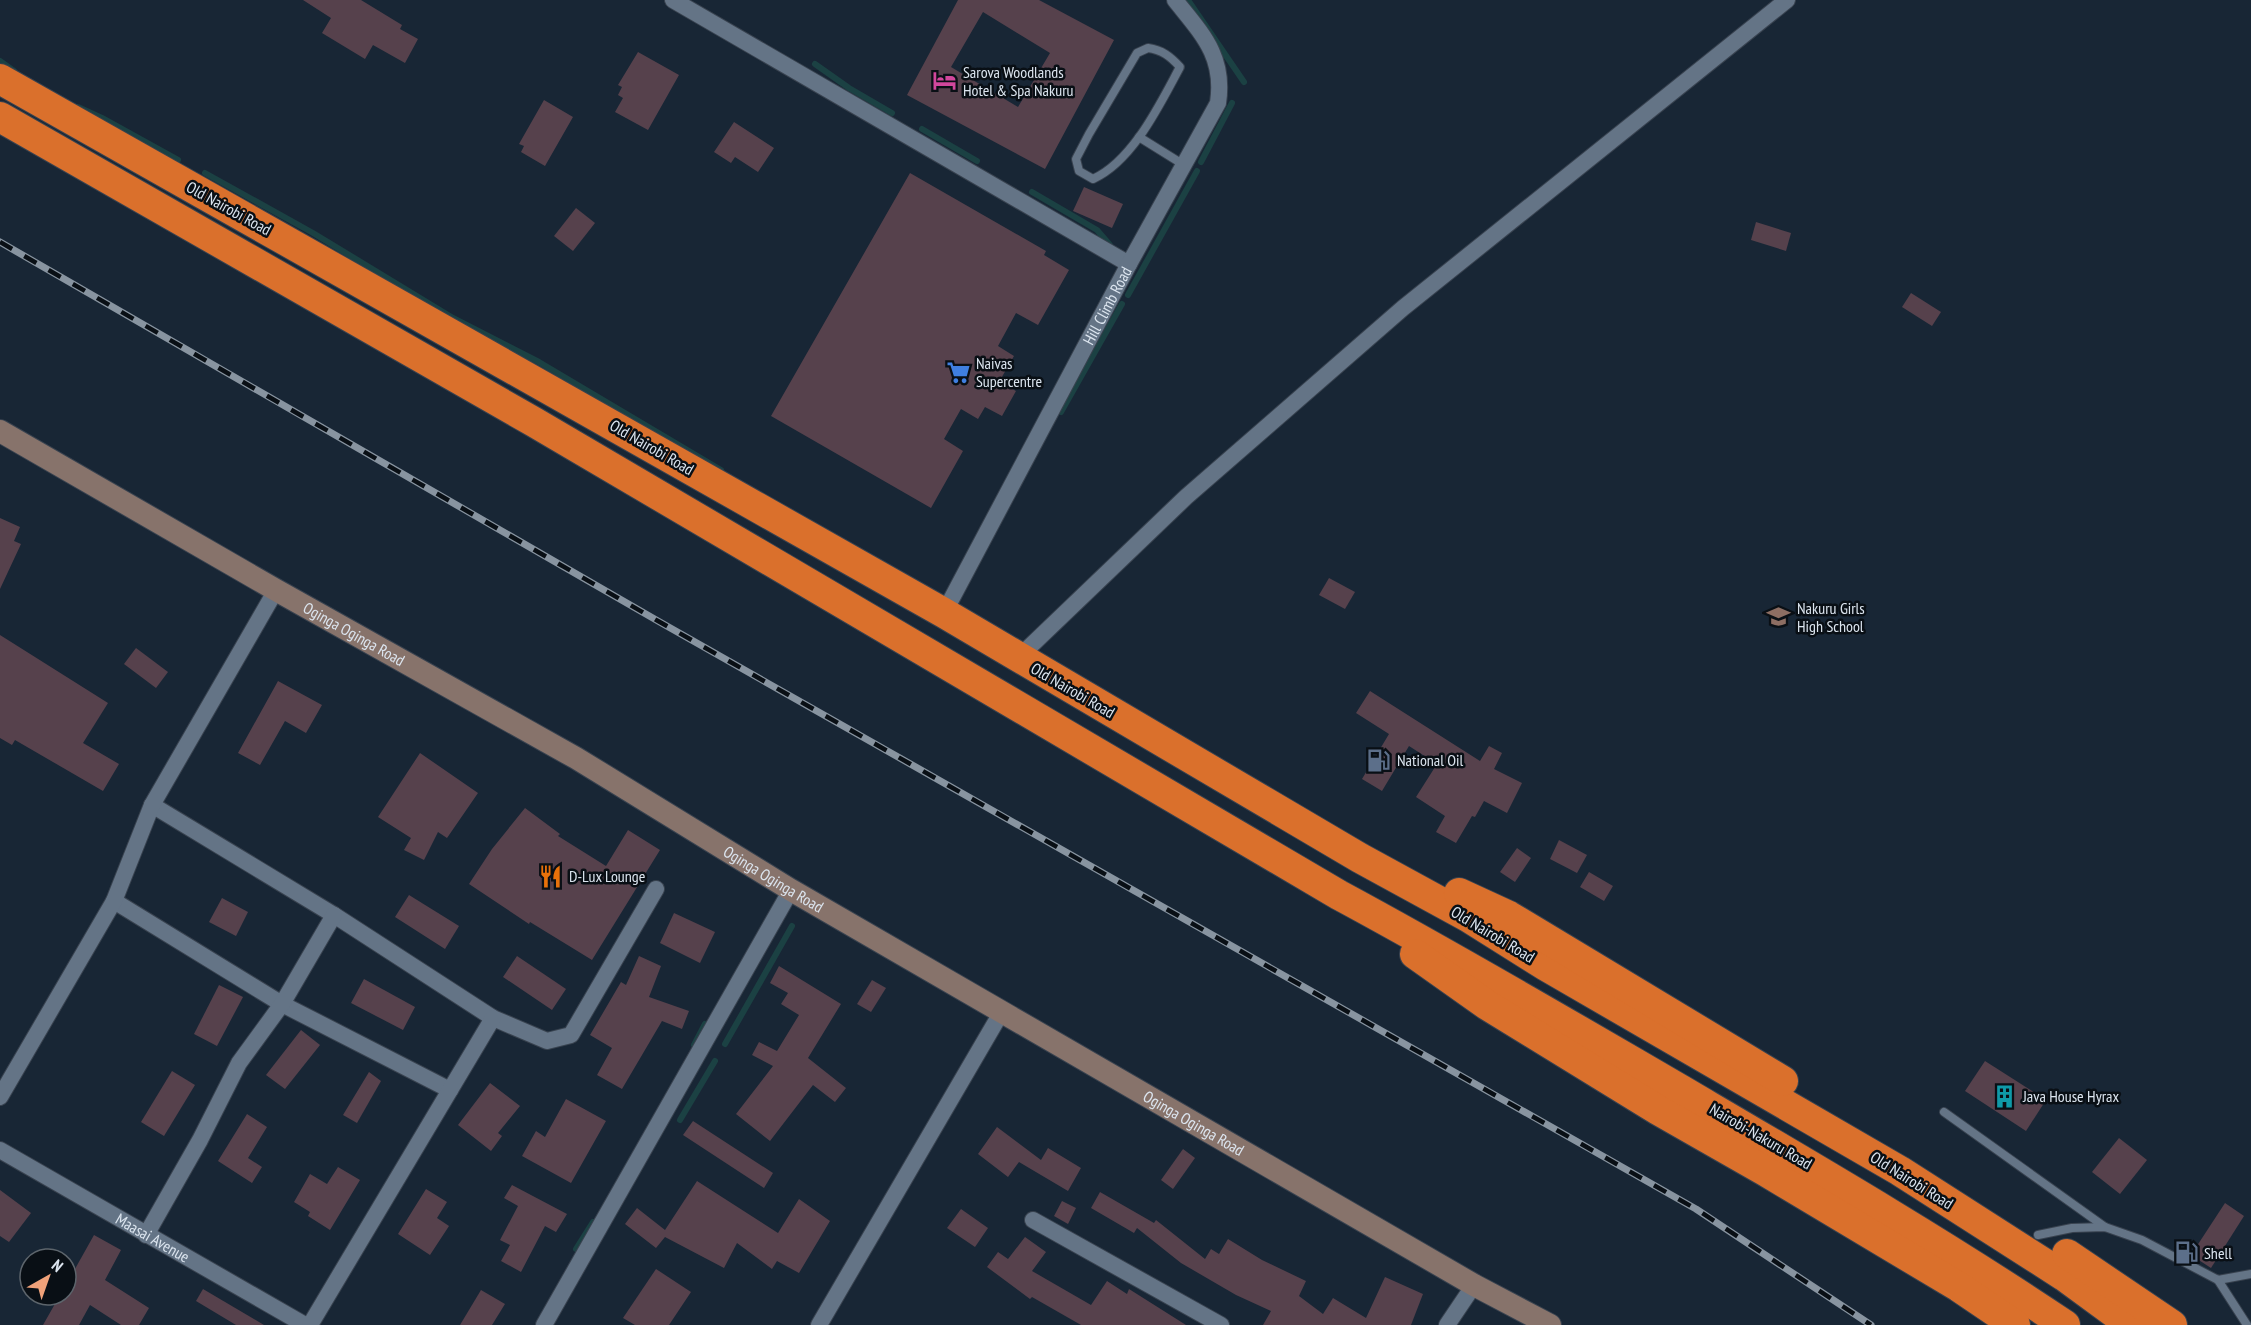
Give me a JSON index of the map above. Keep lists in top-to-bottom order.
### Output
{
  "streets": {
    "highway": ["Old Nairobi Road", "Nairobi-Nakuru Road"],
    "street": ["Hill Climb Road", "Oginga Oginga Road", "Maasai Avenue"]
  },
  "crossings": [
    ["Old Nairobi Road", "Hill Climb Road"],
    ["Old Nairobi Road", "Nairobi-Nakuru Road"]
  ],
  "places": {
    "hotel": ["Sarova Woodlands Hotel & Spa Nakuru"],
    "supermarket": ["Naivas Supercentre"],
    "school or university": ["Nakuru Girls High School"],
    "fuel station": ["National Oil", "Shell"],
    "restaurant": ["D-Lux Lounge"],
    "building": ["Java House Hyrax"]
  },
  "north": "top right"
}
